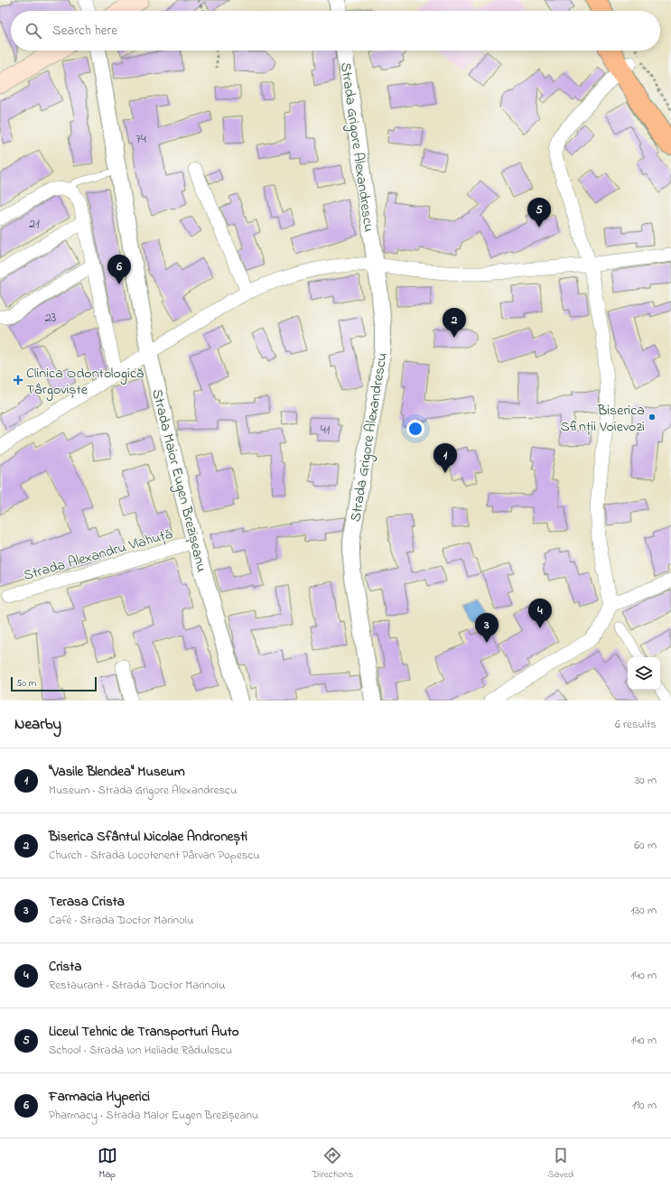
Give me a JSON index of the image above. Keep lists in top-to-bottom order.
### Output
{
  "streets": {
    "street": ["Strada Grigore Alexandrescu", "Strada Maior Eugen Brezișeanu", "Strada Alexandru Vlahuță"]
  },
  "crossings": [
    ["Strada Maior Eugen Brezișeanu", "Strada Alexandru Vlahuță"]
  ],
  "places": {
    "health": ["Clinica Odontologică Târgoviște"],
    "other": ["Biserica Sfinții Voievozi"]
  },
  "house_numbers": [
    "74",
    "21",
    "23",
    "41"
  ],
  "scale_bar": "50 m",
  "page": {
    "search": "Search here",
    "pins": [
      "5",
      "6",
      "2",
      "1",
      "4",
      "3"
    ],
    "scale": "50 m",
    "heading": ["Nearby", "6 results"],
    "list": [
      {
        "mark": "1",
        "name": "\"Vasile Blendea\" Museum",
        "note": "Museum · Strada Grigore Alexandrescu",
        "value": "30 m"
      },
      {
        "mark": "2",
        "name": "Biserica Sfântul Nicolae Andronești",
        "note": "Church · Strada Locotenent Pârvan Popescu",
        "value": "60 m"
      },
      {
        "mark": "3",
        "name": "Terasa Crista",
        "note": "Café · Strada Doctor Marinoiu",
        "value": "130 m"
      },
      {
        "mark": "4",
        "name": "Crista",
        "note": "Restaurant · Strada Doctor Marinoiu",
        "value": "140 m"
      },
      {
        "mark": "5",
        "name": "Liceul Tehnic de Transporturi Auto",
        "note": "School · Strada Ion Heliade Rădulescu",
        "value": "140 m"
      },
      {
        "mark": "6",
        "name": "Farmacia Hyperici",
        "note": "Pharmacy · Strada Maior Eugen Brezișeanu",
        "value": "190 m"
      }
    ],
    "nav": ["Map", "Directions", "Saved"]
  }
}
